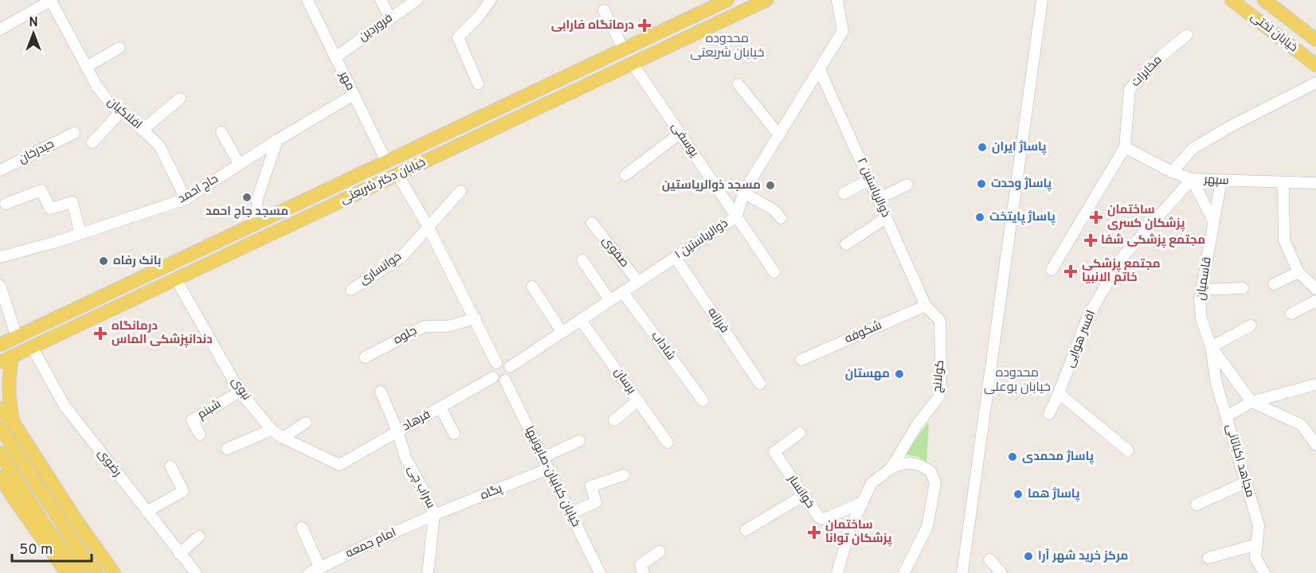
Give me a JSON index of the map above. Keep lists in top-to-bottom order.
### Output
{
  "streets": {
    "main road": ["خیابان تختی", "خیابان دکتر شریعتی"],
    "street": [
      "فروردین",
      "مخابرات",
      "مهر",
      "افلاکیان",
      "یوسفی",
      "حیدرخان",
      "سپهر",
      "ذوالریاستین ۲",
      "حاج احمد",
      "ذوالریاستین ۱",
      "صفوی",
      "خوانساری",
      "قاسمیان",
      "فرزانه",
      "شکوفه",
      "جلوه",
      "افسر هوایی",
      "شاداب",
      "کولانج",
      "برسان",
      "نبوی",
      "شبنم",
      "فرهاد",
      "مجاهد اکباتانی",
      "رضوی",
      "خیابان کبابیان-صابونیها",
      "سراب چی",
      "خوانسار",
      "پگاه",
      "امام جمعه"
    ]
  },
  "crossings": [
    ["فروردین", "مهر"],
    ["مخابرات", "سپهر"],
    ["مهر", "خیابان دکتر شریعتی"],
    ["مهر", "حاج احمد"],
    ["افلاکیان", "حاج احمد"],
    ["یوسفی", "خیابان دکتر شریعتی"],
    ["یوسفی", "ذوالریاستین ۱"],
    ["سپهر", "قاسمیان"],
    ["سپهر", "افسر هوایی"],
    ["خیابان دکتر شریعتی", "نبوی"],
    ["خیابان دکتر شریعتی", "رضوی"],
    ["ذوالریاستین ۲", "ذوالریاستین ۱"],
    ["ذوالریاستین ۲", "شکوفه"],
    ["ذوالریاستین ۲", "کولانج"],
    ["ذوالریاستین ۱", "صفوی"],
    ["ذوالریاستین ۱", "فرزانه"],
    ["ذوالریاستین ۱", "شاداب"],
    ["ذوالریاستین ۱", "برسان"],
    ["ذوالریاستین ۱", "فرهاد"],
    ["ذوالریاستین ۱", "خیابان کبابیان-صابونیها"],
    ["قاسمیان", "مجاهد اکباتانی"],
    ["شکوفه", "کولانج"],
    ["نبوی", "شبنم"],
    ["نبوی", "فرهاد"],
    ["فرهاد", "خیابان کبابیان-صابونیها"],
    ["فرهاد", "سراب چی"],
    ["خیابان کبابیان-صابونیها", "پگاه"],
    ["سراب چی", "پگاه"],
    ["سراب چی", "امام جمعه"],
    ["پگاه", "امام جمعه"]
  ],
  "districts": ["محدوده خیابان شریعتی", "محدوده خیابان بوعلی"],
  "places": {
    "health": [
      "درمانگاه فارابی",
      "ساختمان پزشکان کسری",
      "مجتمع پزشکی شفا",
      "مجتمع پزشکی خاتم الانبیا",
      "درمانگاه دندانپزشکی الماس",
      "ساختمان پزشکان توانا"
    ],
    "other": [
      "پاساژ ایران",
      "پاساژ وحدت",
      "مسجد ذوالریاستین",
      "مسجد جاج احمد",
      "پاساژ پایتخت",
      "بانک رفاه",
      "مهستان",
      "پاساژ محمدی",
      "پاساژ هما",
      "مرکز خرید شهر آرا"
    ]
  },
  "scale_bar": "50 m",
  "north": "top"
}
